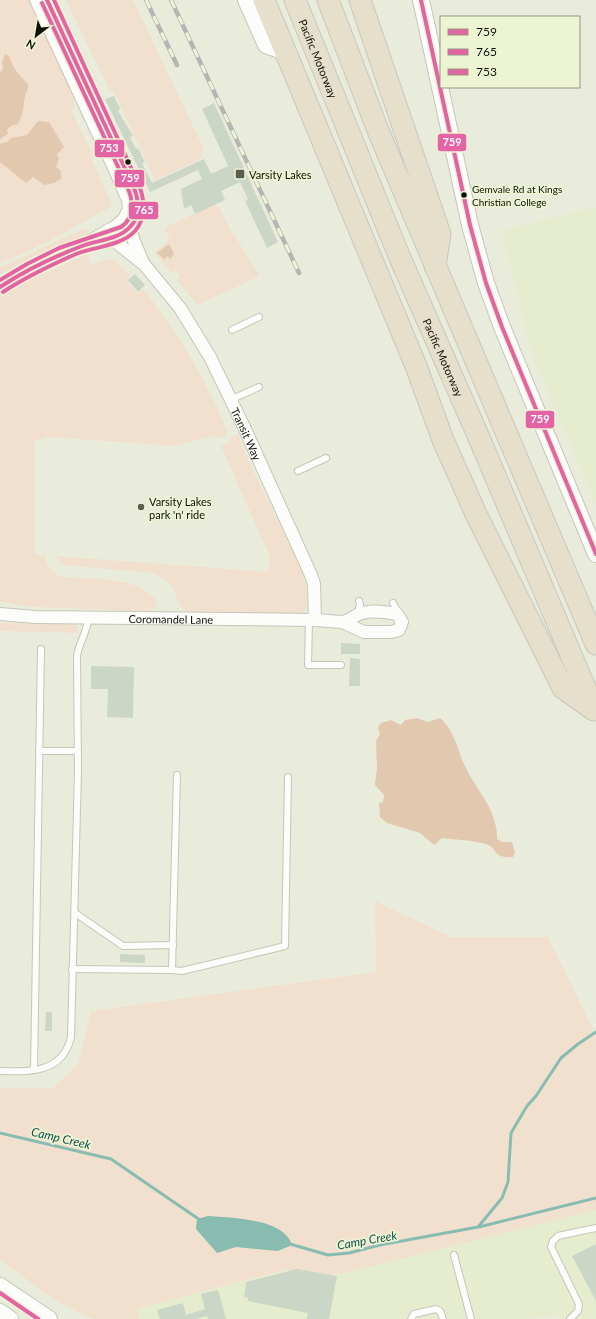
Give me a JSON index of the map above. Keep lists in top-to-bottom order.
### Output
{
  "streets": {
    "highway": ["Pacific Motorway"],
    "street": ["Transit Way", "Coromandel Lane"]
  },
  "crossings": [
    ["Transit Way", "Coromandel Lane"]
  ],
  "water": ["Camp Creek"],
  "places": {
    "transit": ["Varsity Lakes"],
    "other": ["Gemvale Rd at Kings Christian College", "Varsity Lakes park 'n' ride"]
  },
  "lines": ["transit line 759", "transit line 765", "transit line 753"],
  "legend": ["759", "765", "753"],
  "north": "bottom left"
}
